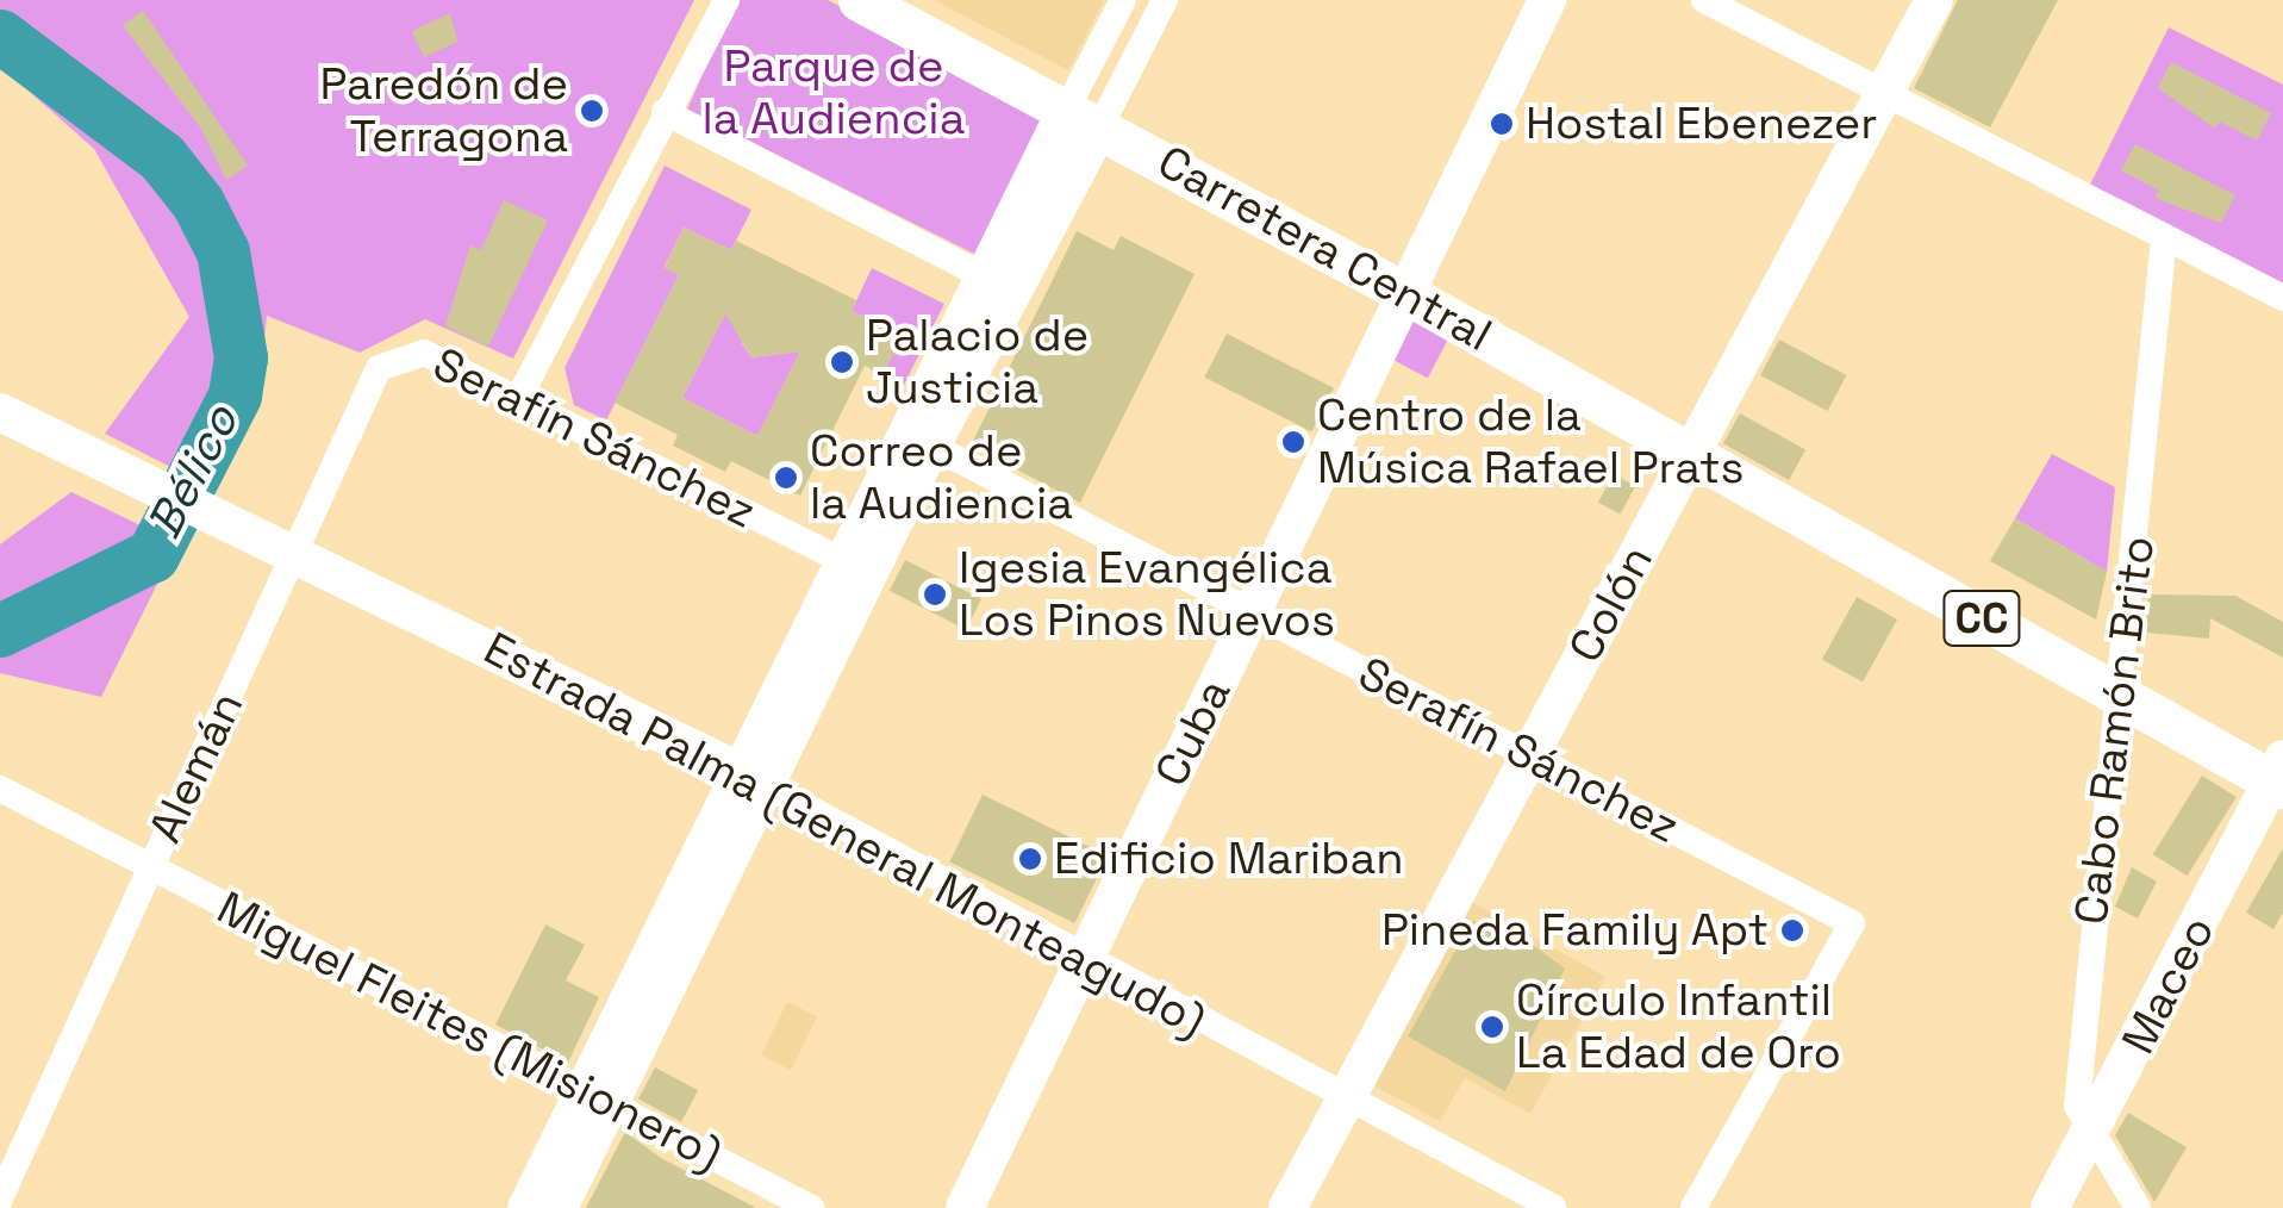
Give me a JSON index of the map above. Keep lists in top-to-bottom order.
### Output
{
  "streets": {
    "main road": [
      "Carretera Central",
      "Colón",
      "CC",
      "Cuba",
      "Estrada Palma (General Monteagudo)",
      "Maceo"
    ],
    "street": [
      "Serafín Sánchez",
      "Cabo Ramón Brito",
      "Alemán",
      "Miguel Fleites (Misionero)"
    ]
  },
  "crossings": [
    ["Carretera Central", "Colón"],
    ["Carretera Central", "Cabo Ramón Brito"],
    ["Carretera Central", "Cuba"],
    ["Carretera Central", "Maceo"],
    ["Serafín Sánchez", "Colón"],
    ["Serafín Sánchez", "Cuba"],
    ["Serafín Sánchez", "Alemán"],
    ["Colón", "Estrada Palma (General Monteagudo)"],
    ["Cabo Ramón Brito", "Maceo"],
    ["Cuba", "Estrada Palma (General Monteagudo)"],
    ["Alemán", "Estrada Palma (General Monteagudo)"],
    ["Alemán", "Miguel Fleites (Misionero)"]
  ],
  "water": ["Bélico"],
  "parks": ["Parque de la Audiencia"],
  "places": [
    "Paredón de Terragona",
    "Hostal Ebenezer",
    "Palacio de Justicia",
    "Centro de la Música Rafael Prats",
    "Correo de la Audiencia",
    "Igesia Evangélica Los Pinos Nuevos",
    "Edificio Mariban",
    "Pineda Family Apt",
    "Círculo Infantil La Edad de Oro"
  ]
}
